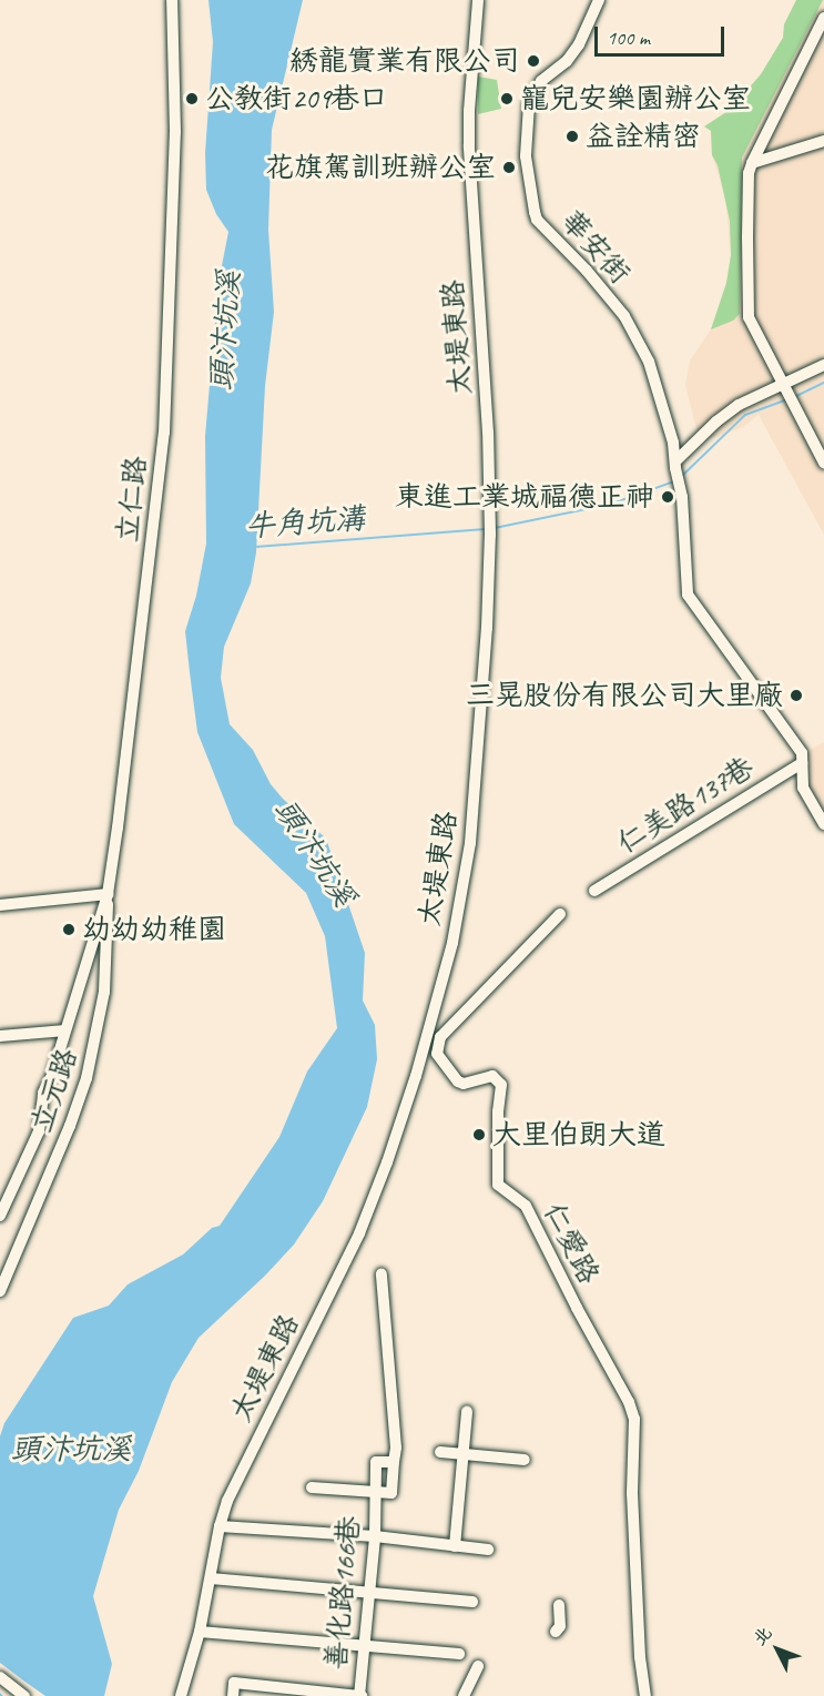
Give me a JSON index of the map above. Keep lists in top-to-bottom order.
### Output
{
  "streets": {
    "street": [
      "華安街",
      "太堤東路",
      "立仁路",
      "仁美路137巷",
      "立元路",
      "仁愛路",
      "善化路166巷"
    ]
  },
  "crossings": [
    ["華安街", "仁美路137巷"],
    ["立仁路", "立元路"]
  ],
  "water": ["頭汴坑溪", "牛角坑溝"],
  "places": [
    "綉龍實業有限公司",
    "公教街209巷口",
    "寵兒安樂園辦公室",
    "益詮精密",
    "花旗駕訓班辦公室",
    "東進工業城福德正神",
    "三晃股份有限公司大里廠",
    "幼幼幼稚園",
    "大里伯朗大道"
  ],
  "scale_bar": "100 m",
  "north": "top left"
}
